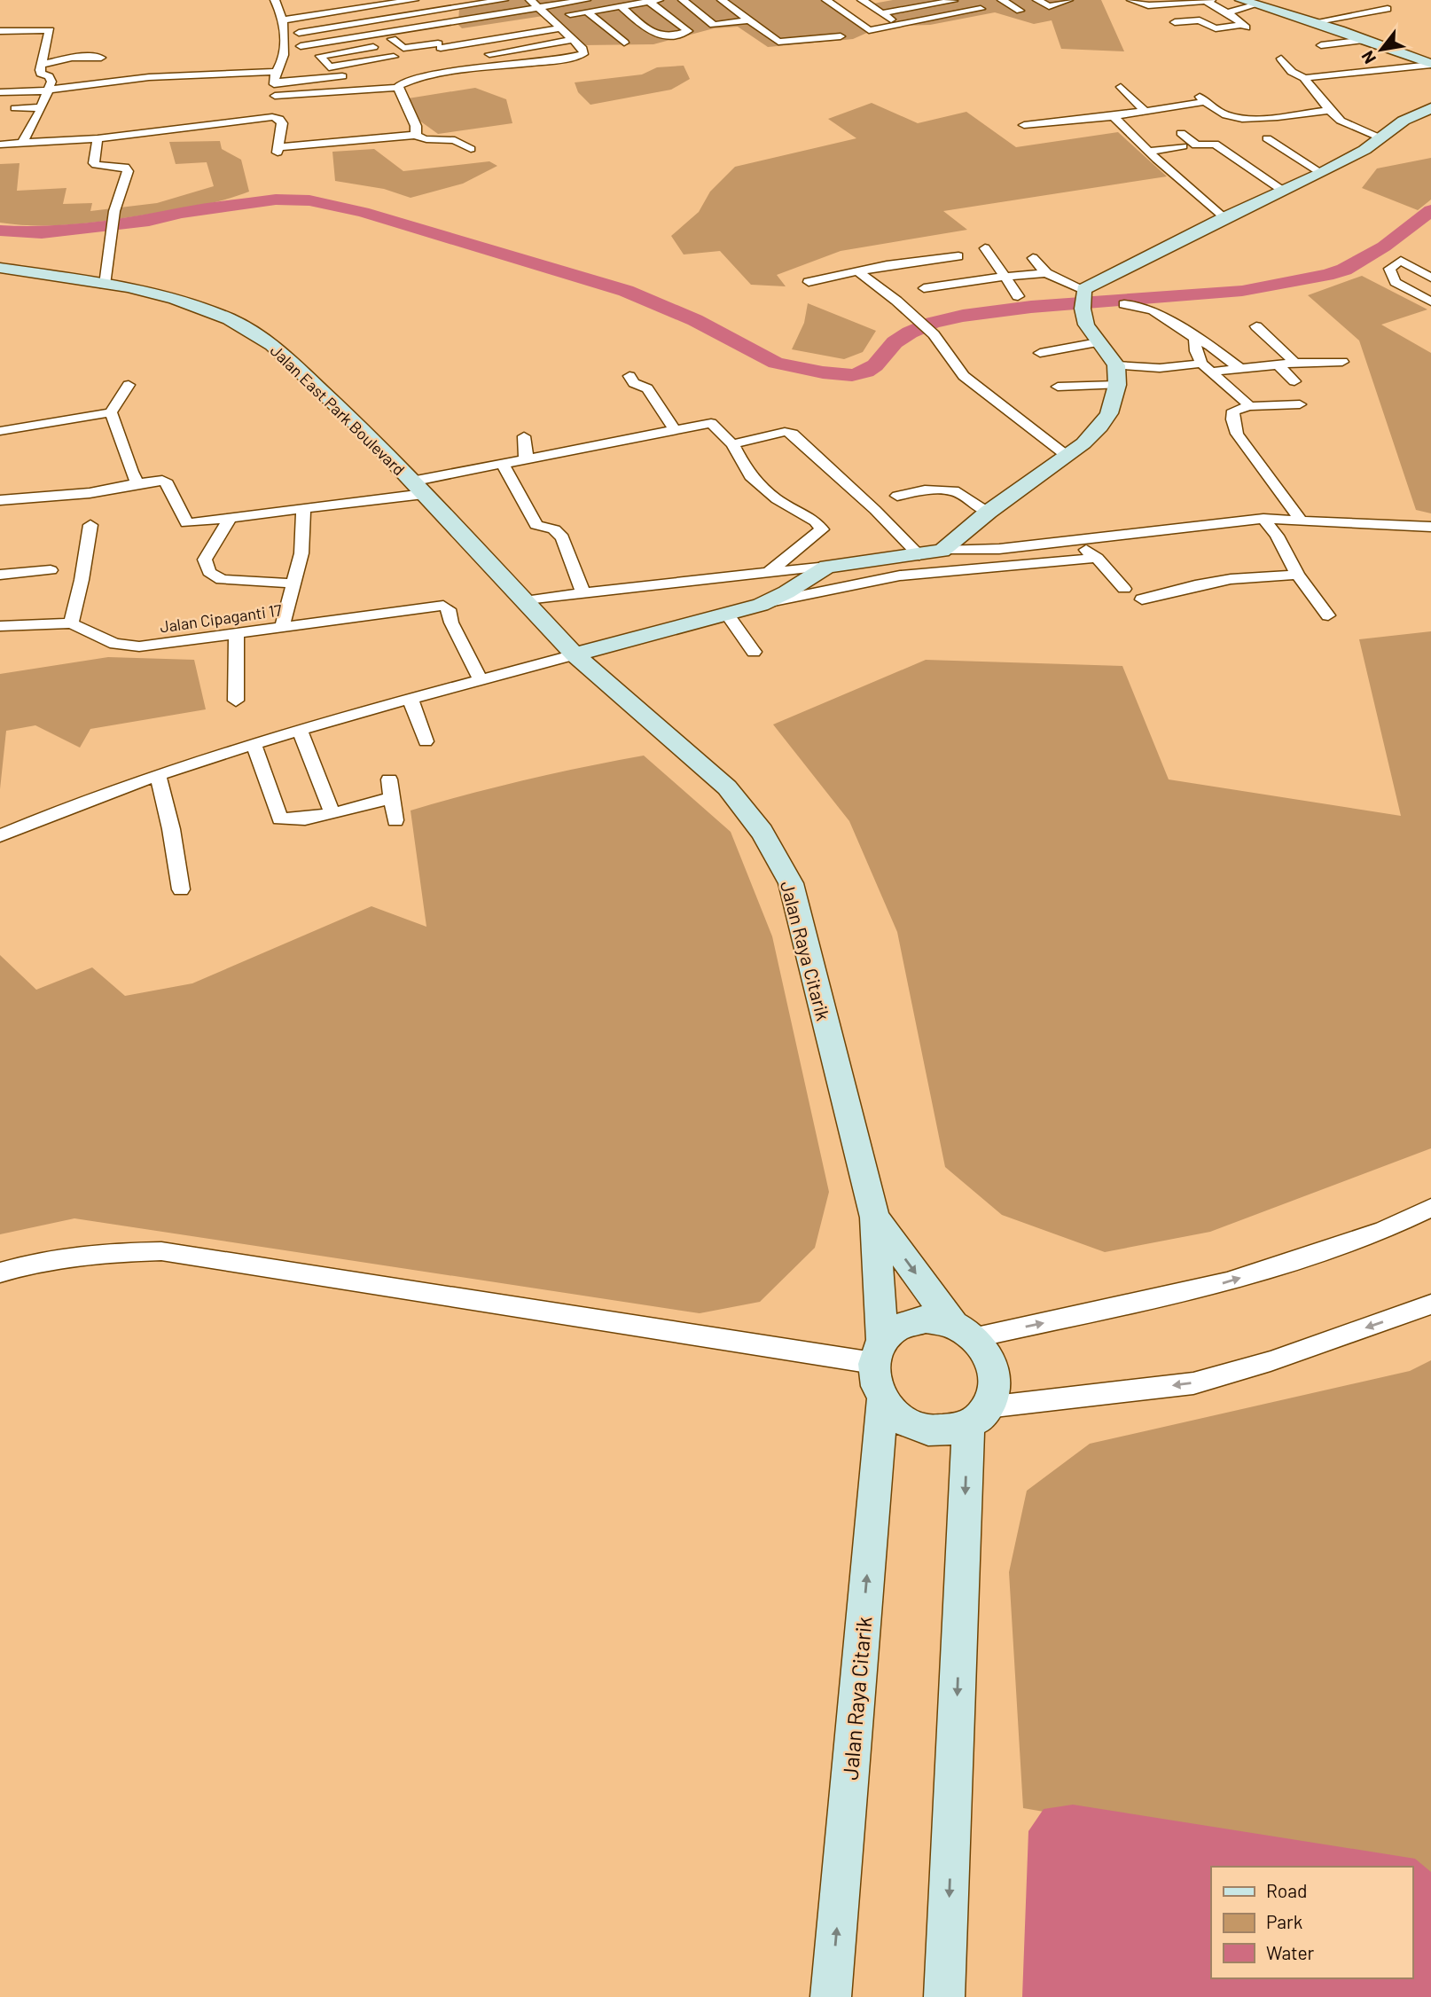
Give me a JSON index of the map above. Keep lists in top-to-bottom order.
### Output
{
  "streets": {
    "main road": ["Jalan East Park Boulevard", "Jalan Raya Citarik"],
    "street": ["Jalan Cipaganti 17"]
  },
  "crossings": [
    ["Jalan East Park Boulevard", "Jalan Raya Citarik"]
  ],
  "legend": ["Road", "Park", "Water"],
  "north": "bottom left"
}
